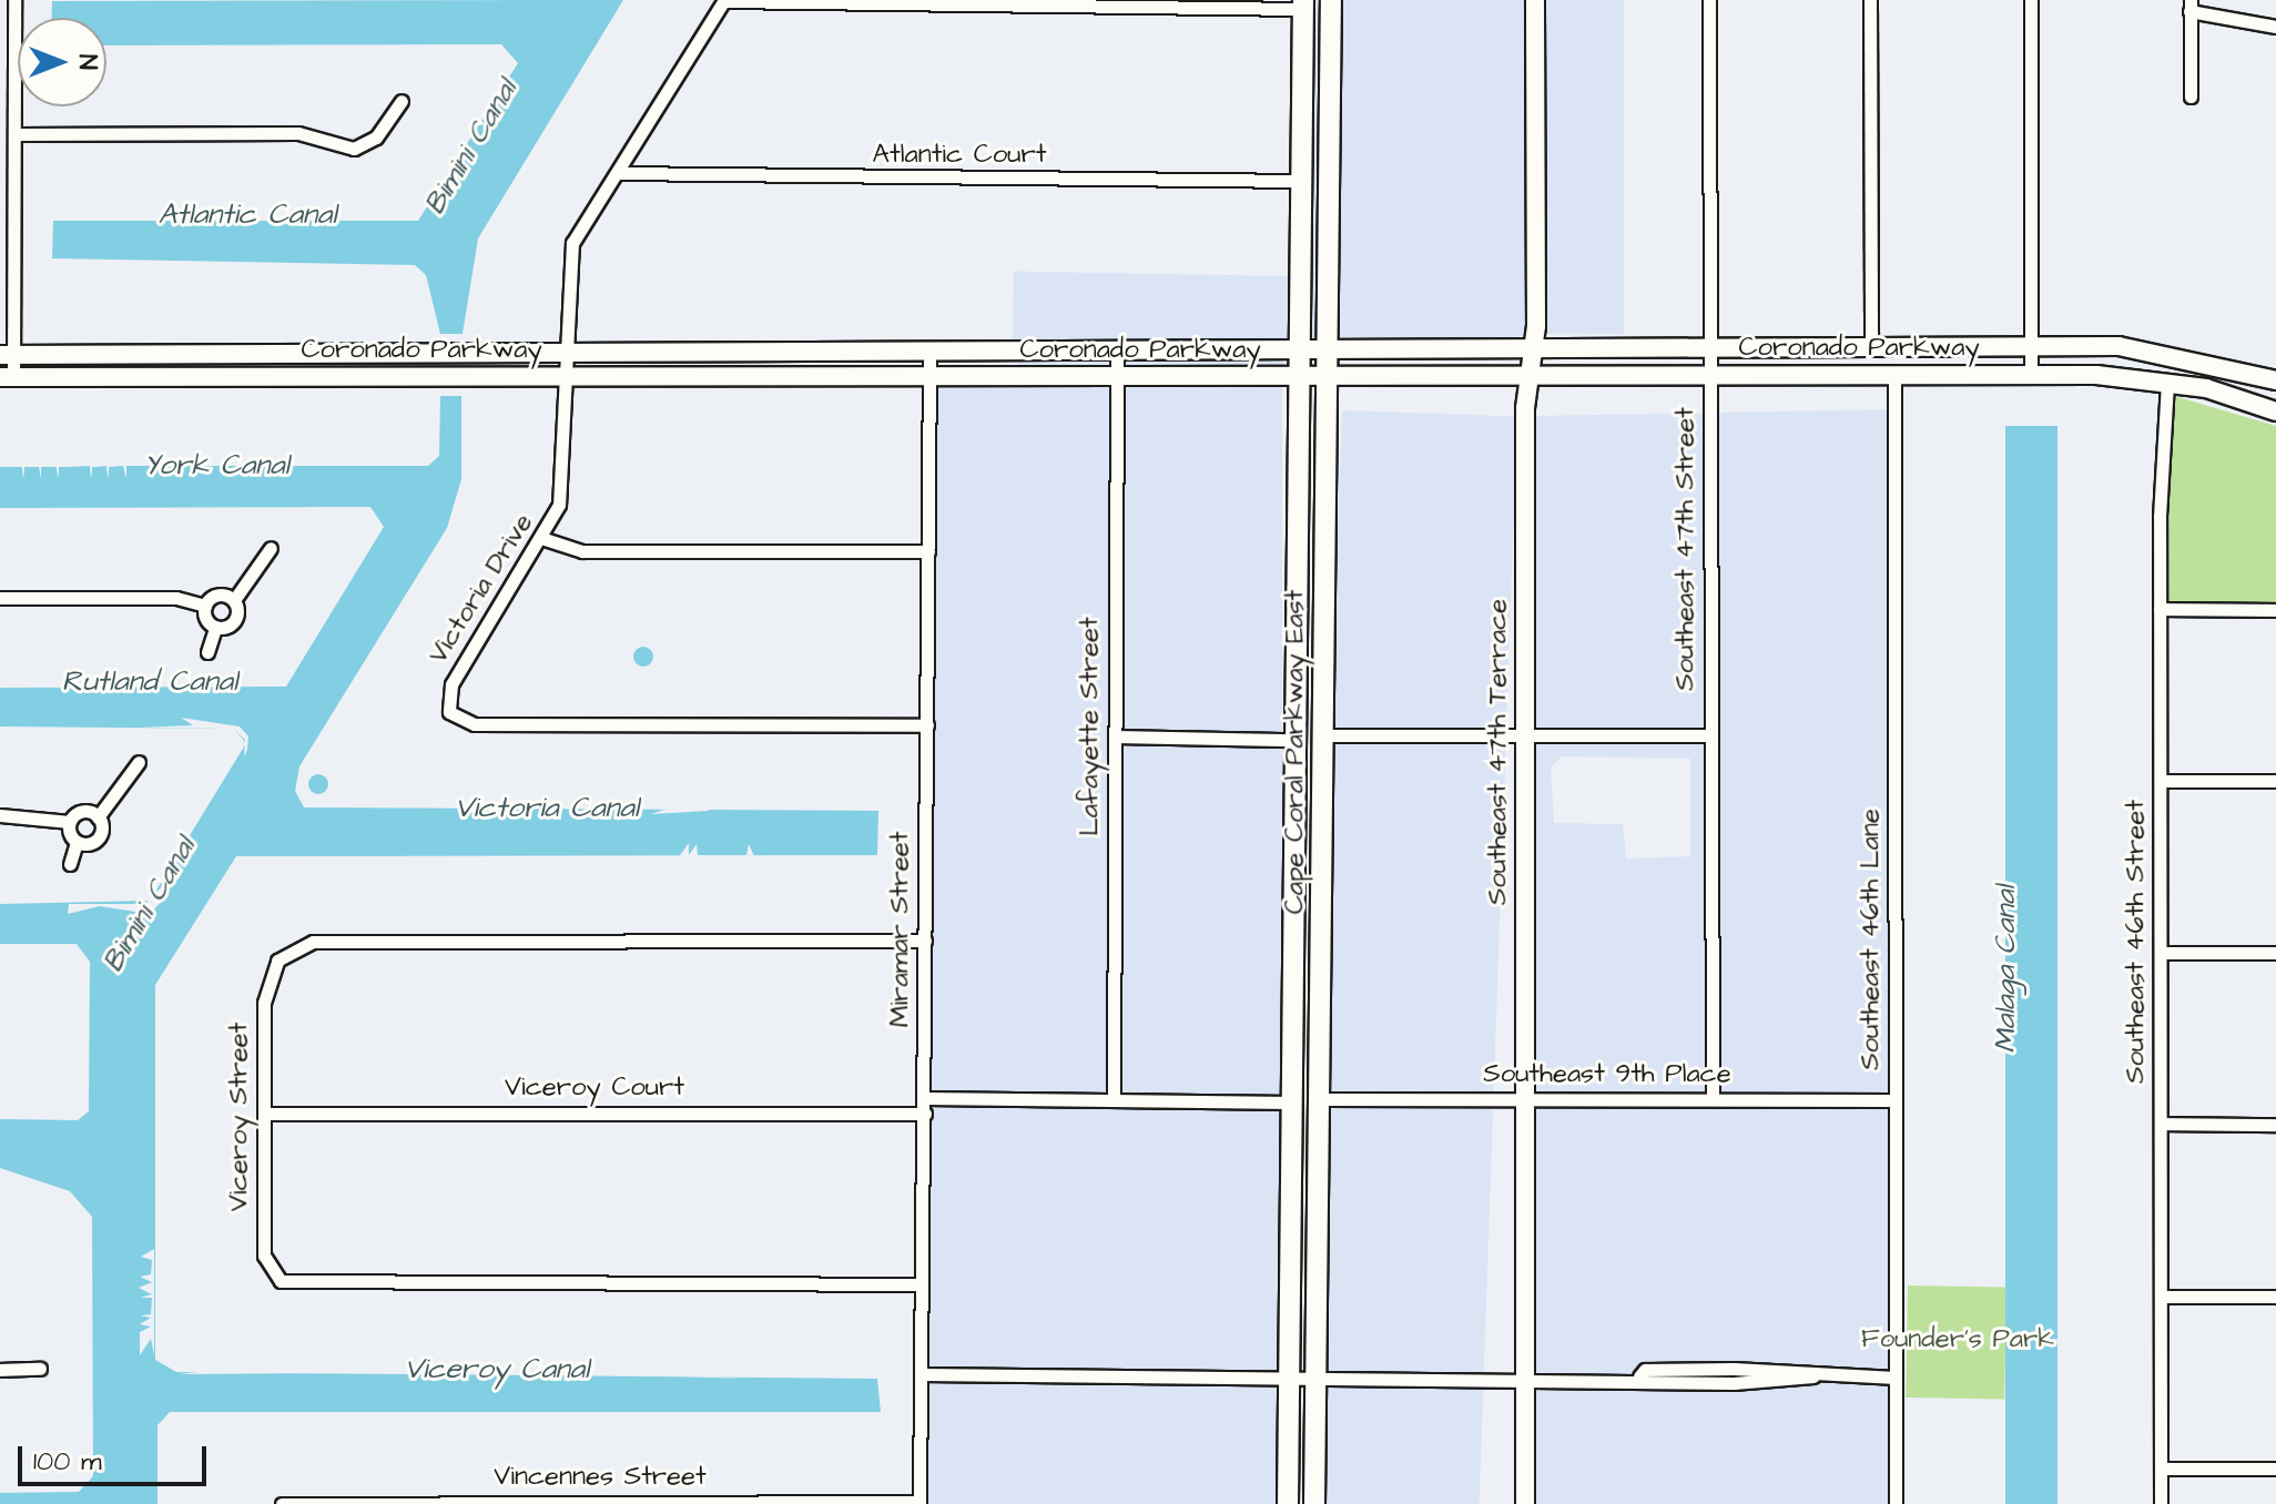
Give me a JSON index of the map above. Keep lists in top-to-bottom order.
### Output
{
  "streets": {
    "main road": ["Cape Coral Parkway East"],
    "street": [
      "Atlantic Court",
      "Coronado Parkway",
      "Southeast 47th Street",
      "Victoria Drive",
      "Lafayette Street",
      "Southeast 47th Terrace",
      "Miramar Street",
      "Southeast 46th Lane",
      "Southeast 46th Street",
      "Southeast 9th Place",
      "Viceroy Court",
      "Viceroy Street",
      "Vincennes Street"
    ]
  },
  "crossings": [
    ["Atlantic Court", "Victoria Drive"],
    ["Atlantic Court", "Cape Coral Parkway East"],
    ["Coronado Parkway", "Southeast 47th Street"],
    ["Coronado Parkway", "Victoria Drive"],
    ["Coronado Parkway", "Lafayette Street"],
    ["Coronado Parkway", "Cape Coral Parkway East"],
    ["Coronado Parkway", "Southeast 47th Terrace"],
    ["Coronado Parkway", "Miramar Street"],
    ["Coronado Parkway", "Southeast 46th Lane"],
    ["Coronado Parkway", "Southeast 46th Street"],
    ["Southeast 47th Street", "Southeast 9th Place"],
    ["Victoria Drive", "Miramar Street"],
    ["Cape Coral Parkway East", "Southeast 9th Place"],
    ["Southeast 47th Terrace", "Southeast 9th Place"],
    ["Miramar Street", "Viceroy Court"],
    ["Miramar Street", "Viceroy Street"],
    ["Miramar Street", "Vincennes Street"],
    ["Southeast 46th Lane", "Southeast 9th Place"],
    ["Viceroy Court", "Viceroy Street"]
  ],
  "water": [
    "Bimini Canal",
    "Atlantic Canal",
    "York Canal",
    "Rutland Canal",
    "Victoria Canal",
    "Malaga Canal",
    "Viceroy Canal"
  ],
  "parks": ["Founder's Park"],
  "scale_bar": "100 m",
  "north": "right"
}
